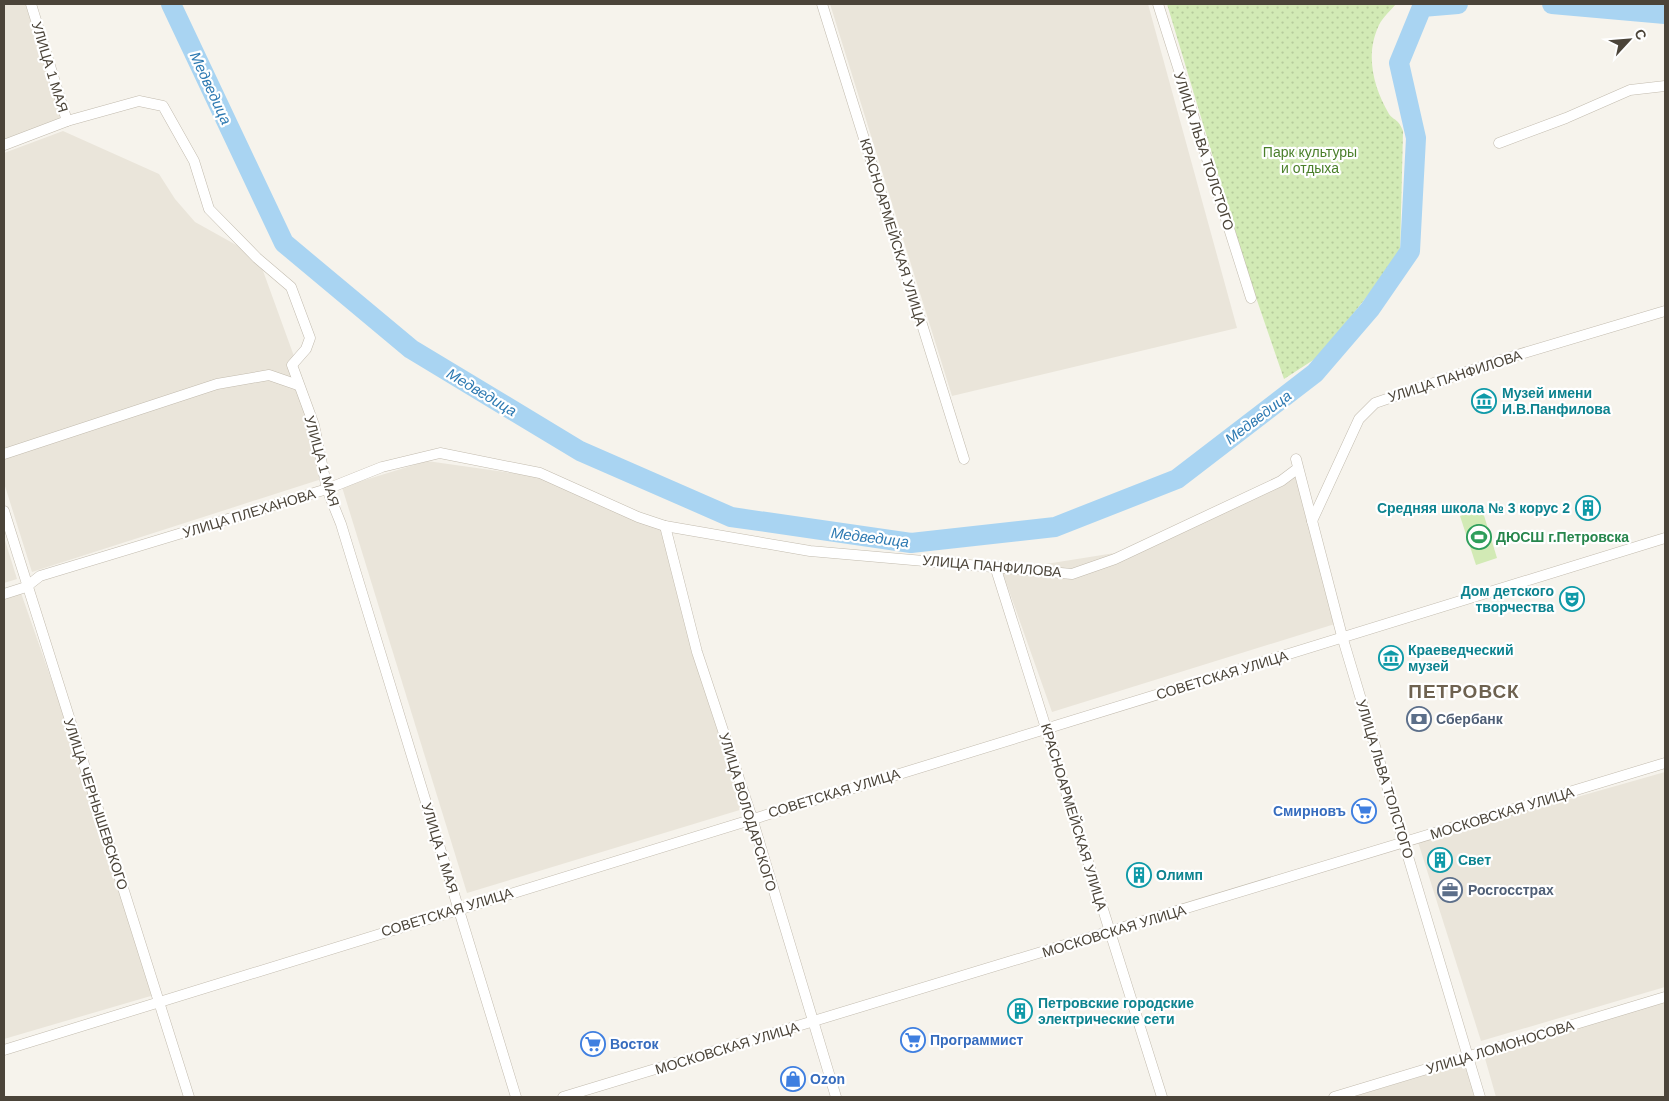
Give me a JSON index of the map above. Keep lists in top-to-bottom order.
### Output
{
  "streets": {
    "street": [
      "УЛИЦА 1 МАЯ",
      "УЛИЦА ЛЬВА ТОЛСТОГО",
      "КРАСНОАРМЕЙСКАЯ УЛИЦА",
      "УЛИЦА ПАНФИЛОВА",
      "УЛИЦА ПЛЕХАНОВА",
      "СОВЕТСКАЯ УЛИЦА",
      "УЛИЦА ЧЕРНЫШЕВСКОГО",
      "УЛИЦА ВОЛОДАРСКОГО",
      "МОСКОВСКАЯ УЛИЦА",
      "УЛИЦА ЛОМОНОСОВА"
    ]
  },
  "crossings": [
    ["УЛИЦА 1 МАЯ", "УЛИЦА ПЛЕХАНОВА"],
    ["УЛИЦА 1 МАЯ", "СОВЕТСКАЯ УЛИЦА"],
    ["УЛИЦА ЛЬВА ТОЛСТОГО", "УЛИЦА ПАНФИЛОВА"],
    ["УЛИЦА ЛЬВА ТОЛСТОГО", "СОВЕТСКАЯ УЛИЦА"],
    ["УЛИЦА ЛЬВА ТОЛСТОГО", "МОСКОВСКАЯ УЛИЦА"],
    ["УЛИЦА ЛЬВА ТОЛСТОГО", "УЛИЦА ЛОМОНОСОВА"],
    ["КРАСНОАРМЕЙСКАЯ УЛИЦА", "УЛИЦА ПАНФИЛОВА"],
    ["КРАСНОАРМЕЙСКАЯ УЛИЦА", "СОВЕТСКАЯ УЛИЦА"],
    ["КРАСНОАРМЕЙСКАЯ УЛИЦА", "МОСКОВСКАЯ УЛИЦА"],
    ["УЛИЦА ПАНФИЛОВА", "УЛИЦА ПЛЕХАНОВА"],
    ["УЛИЦА ПАНФИЛОВА", "УЛИЦА ВОЛОДАРСКОГО"],
    ["УЛИЦА ПЛЕХАНОВА", "УЛИЦА ЧЕРНЫШЕВСКОГО"],
    ["УЛИЦА ПЛЕХАНОВА", "УЛИЦА ВОЛОДАРСКОГО"],
    ["СОВЕТСКАЯ УЛИЦА", "УЛИЦА ЧЕРНЫШЕВСКОГО"],
    ["СОВЕТСКАЯ УЛИЦА", "УЛИЦА ВОЛОДАРСКОГО"],
    ["УЛИЦА ВОЛОДАРСКОГО", "МОСКОВСКАЯ УЛИЦА"]
  ],
  "districts": ["ПЕТРОВСК"],
  "water": ["Медведица"],
  "parks": ["Парк культуры и отдыха"],
  "places": {
    "museum": ["Музей имени И.В.Панфилова", "Краеведческий музей"],
    "building": [
      "Средняя школа № 3 корус 2",
      "Свет",
      "Олимп",
      "Петровские городские электрические сети"
    ],
    "sports": ["ДЮСШ г.Петровска"],
    "theatre": ["Дом детского творчества"],
    "bank": ["Сбербанк"],
    "supermarket": ["Смирновъ", "Программист", "Восток"],
    "office": ["Росгосстрах"],
    "shop": ["Ozon"]
  },
  "north": "top right"
}
